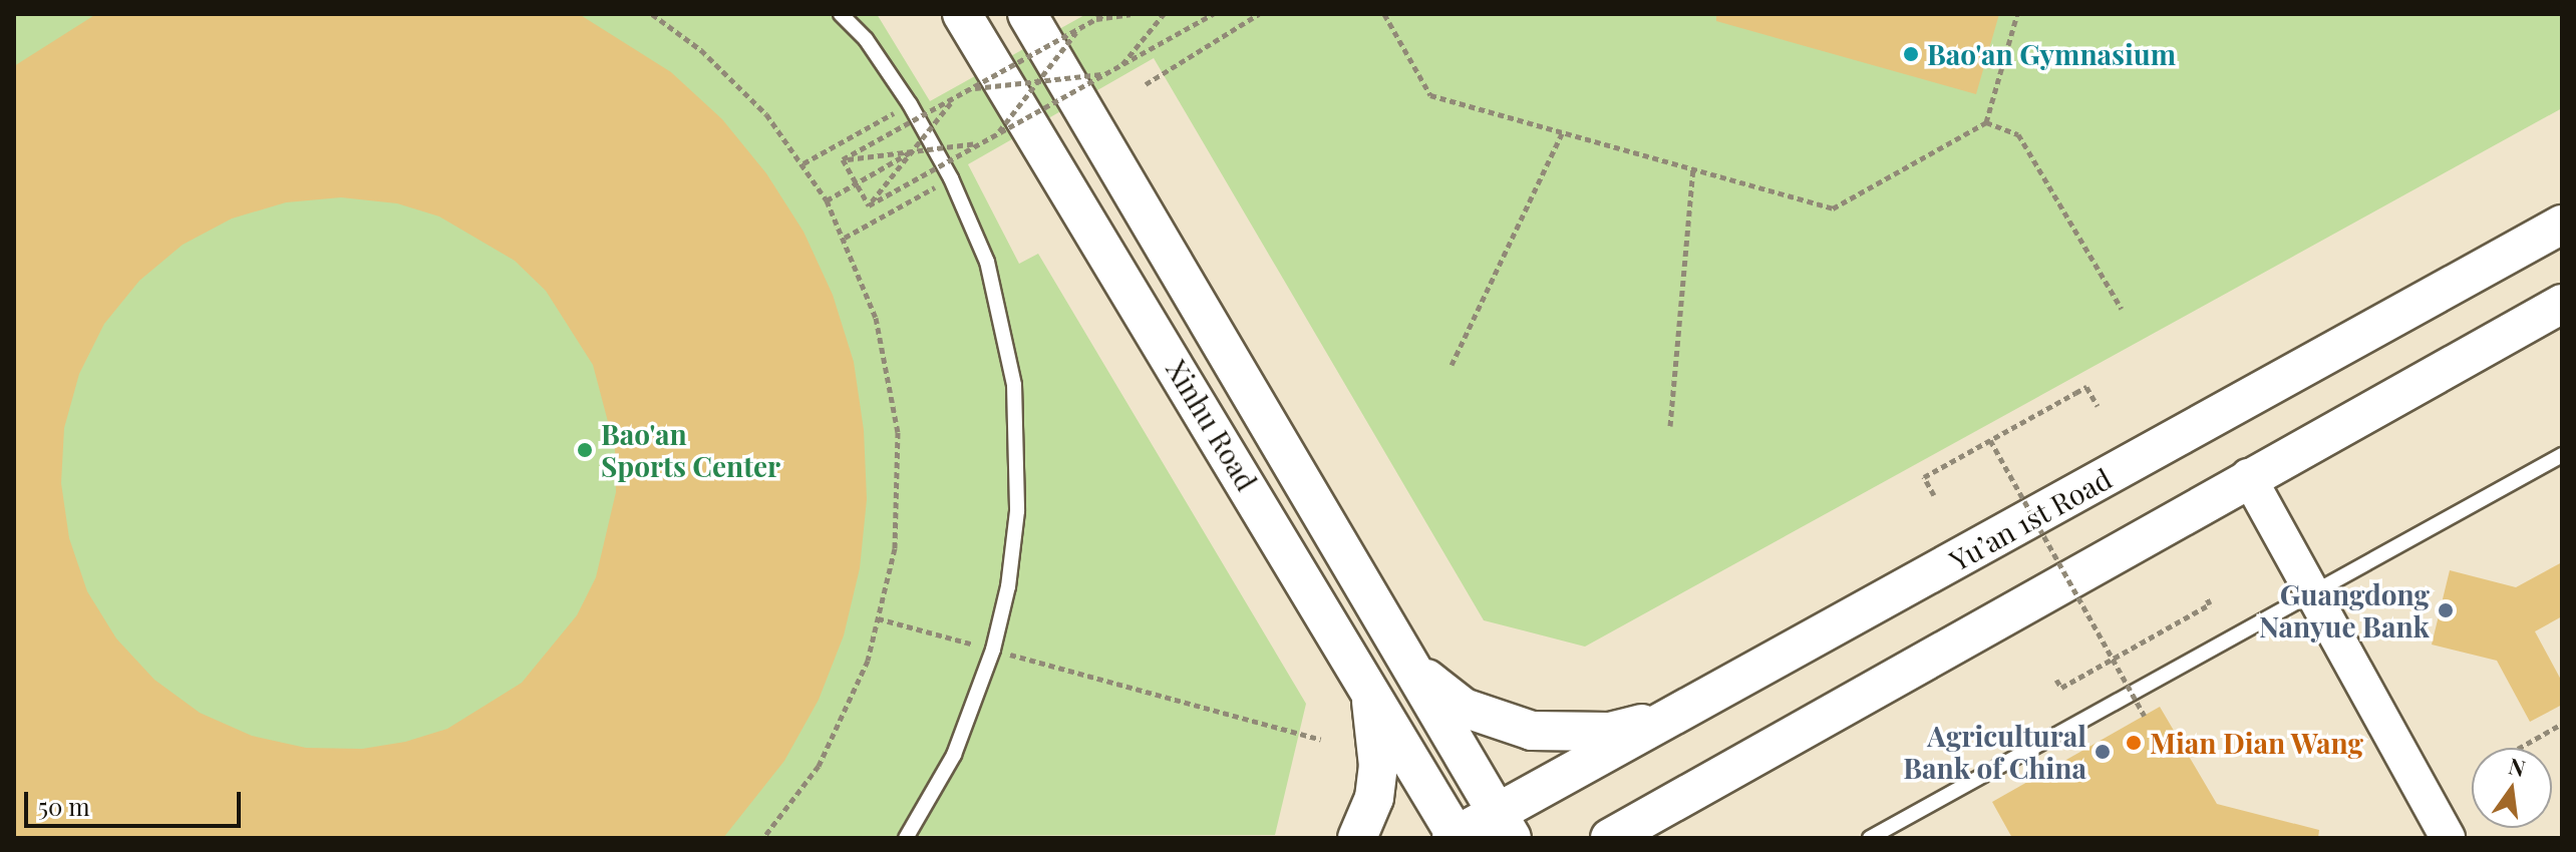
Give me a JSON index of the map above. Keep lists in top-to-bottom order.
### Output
{
  "streets": {
    "main road": ["Xinhu Road", "Yu’an 1st Road"]
  },
  "crossings": [
    ["Xinhu Road", "Yu’an 1st Road"]
  ],
  "places": [
    "Bao'an Gymnasium",
    "Bao'an Sports Center",
    "Guangdong Nanyue Bank",
    "Mian Dian Wang",
    "Agricultural Bank of China"
  ],
  "scale_bar": "50 m",
  "north": "top"
}
